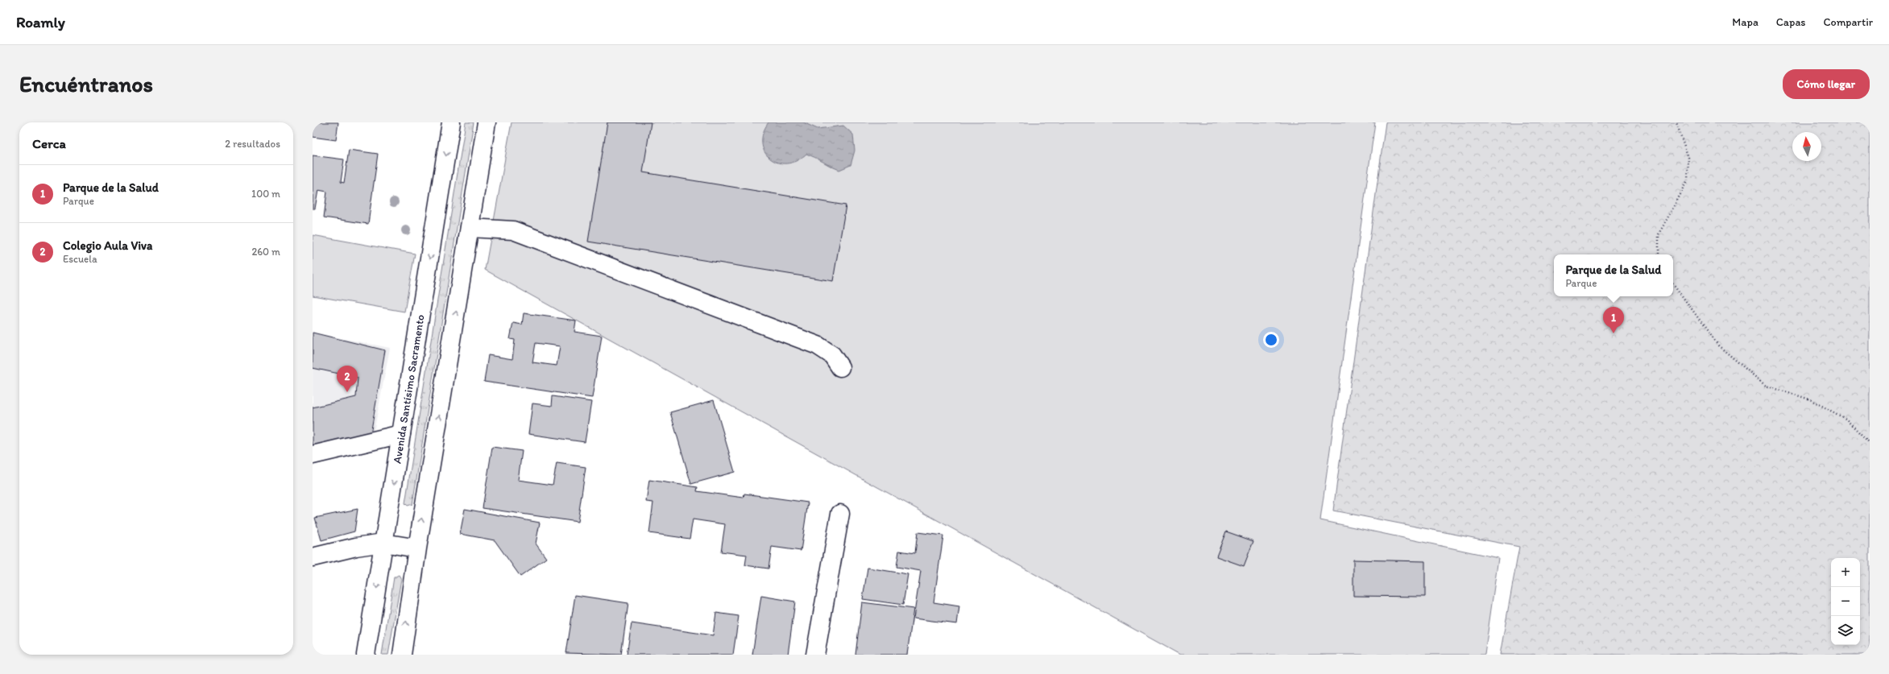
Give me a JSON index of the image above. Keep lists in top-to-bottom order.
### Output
{
  "streets": {
    "main road": ["Avenida Santísimo Sacramento"]
  },
  "north": "top",
  "page": {
    "header": "Roamly",
    "nav": ["Mapa", "Capas", "Compartir"],
    "buttons": "Cómo llegar",
    "title": "Encuéntranos",
    "heading": ["Cerca", "2 resultados"],
    "list": [
      {
        "mark": "1",
        "name": "Parque de la Salud",
        "note": "Parque",
        "value": "100 m"
      },
      {
        "mark": "2",
        "name": "Colegio Aula Viva",
        "note": "Escuela",
        "value": "260 m"
      }
    ],
    "popup": ["Parque de la Salud", "Parque"],
    "pins": ["1", "2"],
    "map_buttons": ["+", "−"]
  }
}
